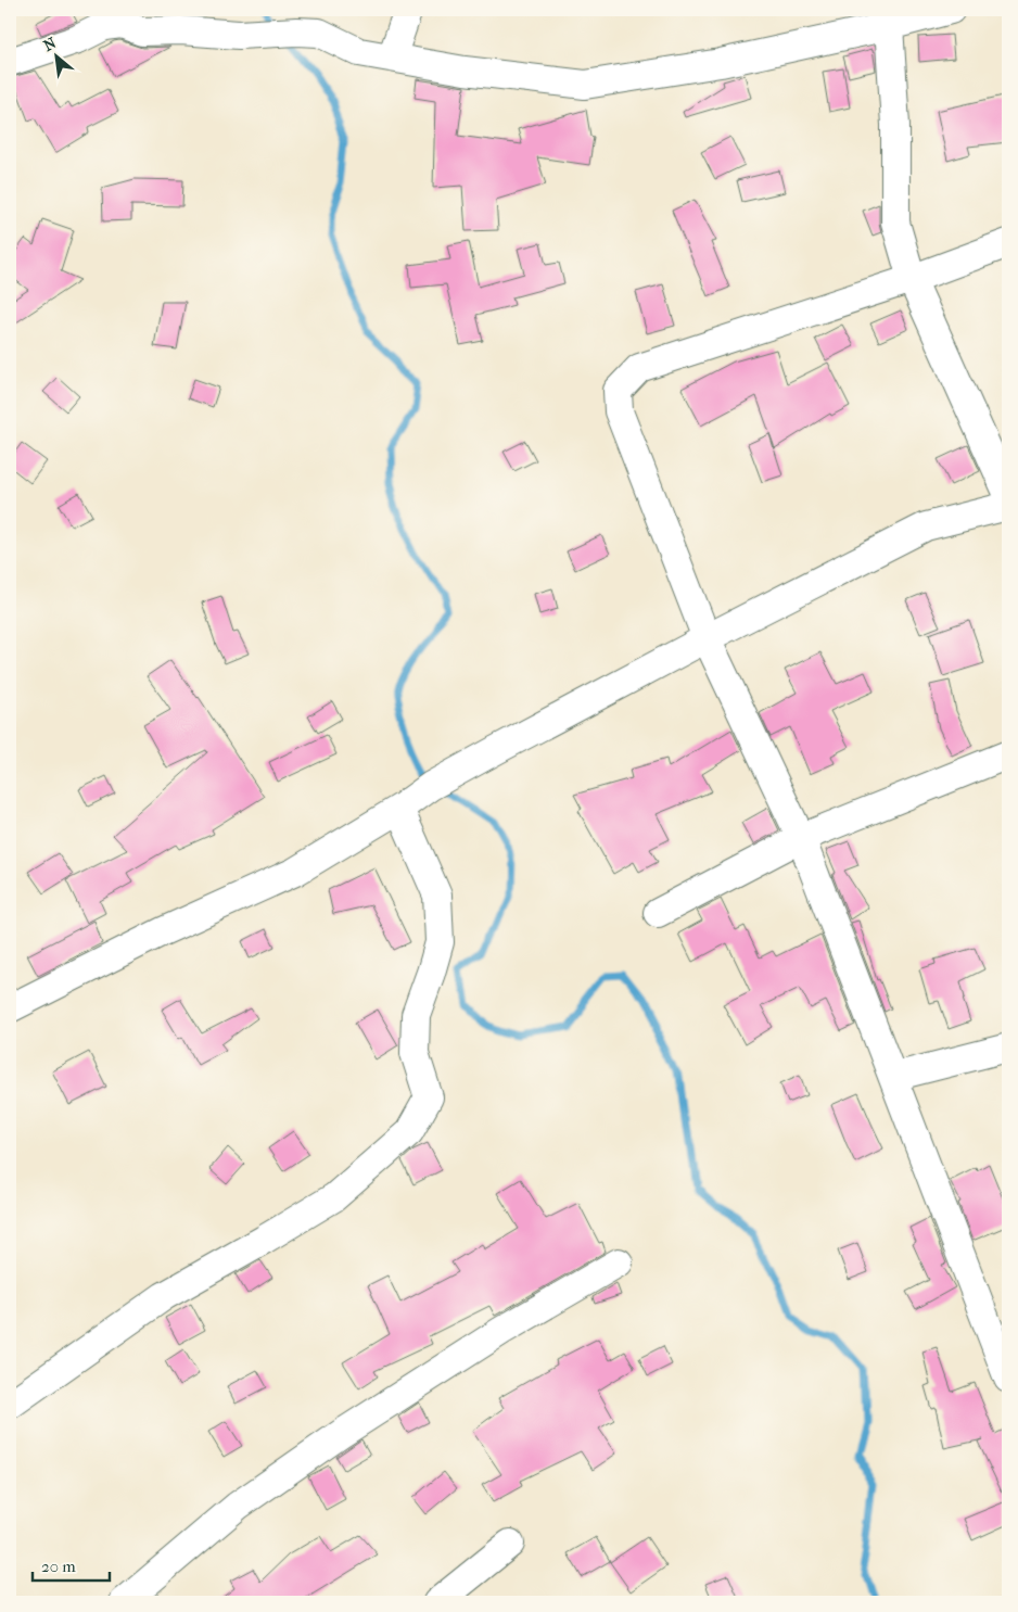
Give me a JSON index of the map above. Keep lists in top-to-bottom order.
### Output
{
  "scale_bar": "20 m",
  "north": "top left"
}
